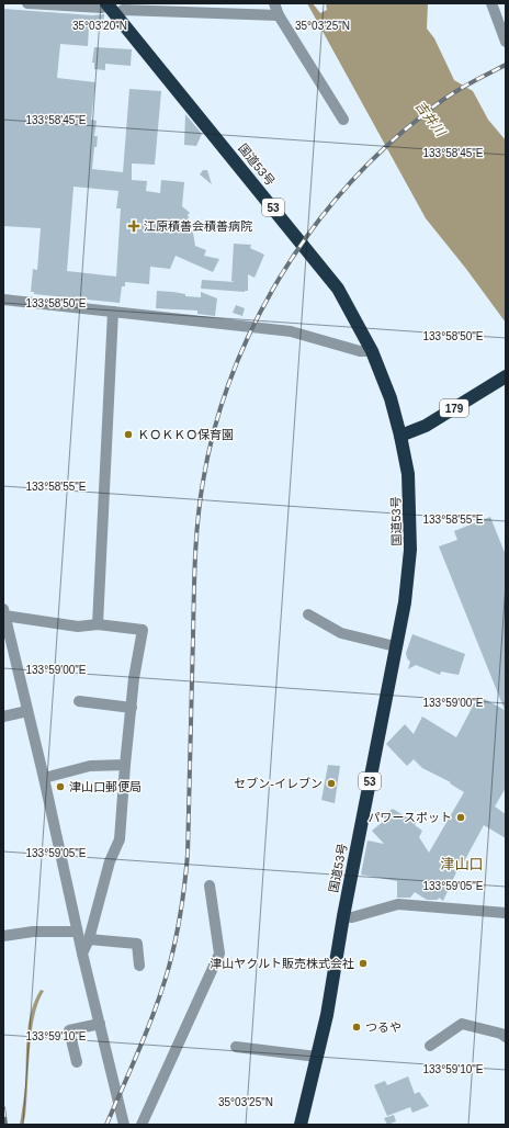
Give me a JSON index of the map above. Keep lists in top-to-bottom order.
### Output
{
  "streets": {
    "highway": ["国道53号", "53", "179"]
  },
  "crossings": [
    ["国道53号", "179"]
  ],
  "districts": ["津山口"],
  "water": ["吉井川"],
  "places": {
    "health": ["江原積善会積善病院"],
    "other": [
      "ＫＯＫＫＯ保育園",
      "セブン-イレブン",
      "津山口郵便局",
      "パワースポット",
      "津山ヤクルト販売株式会社",
      "つるや"
    ]
  },
  "coordinates": [
    "35°03'20\"N",
    "35°03'25\"N",
    "133°58'45\"E",
    "133°58'50\"E",
    "133°58'55\"E",
    "133°59'00\"E",
    "133°59'05\"E",
    "133°59'10\"E"
  ]
}
